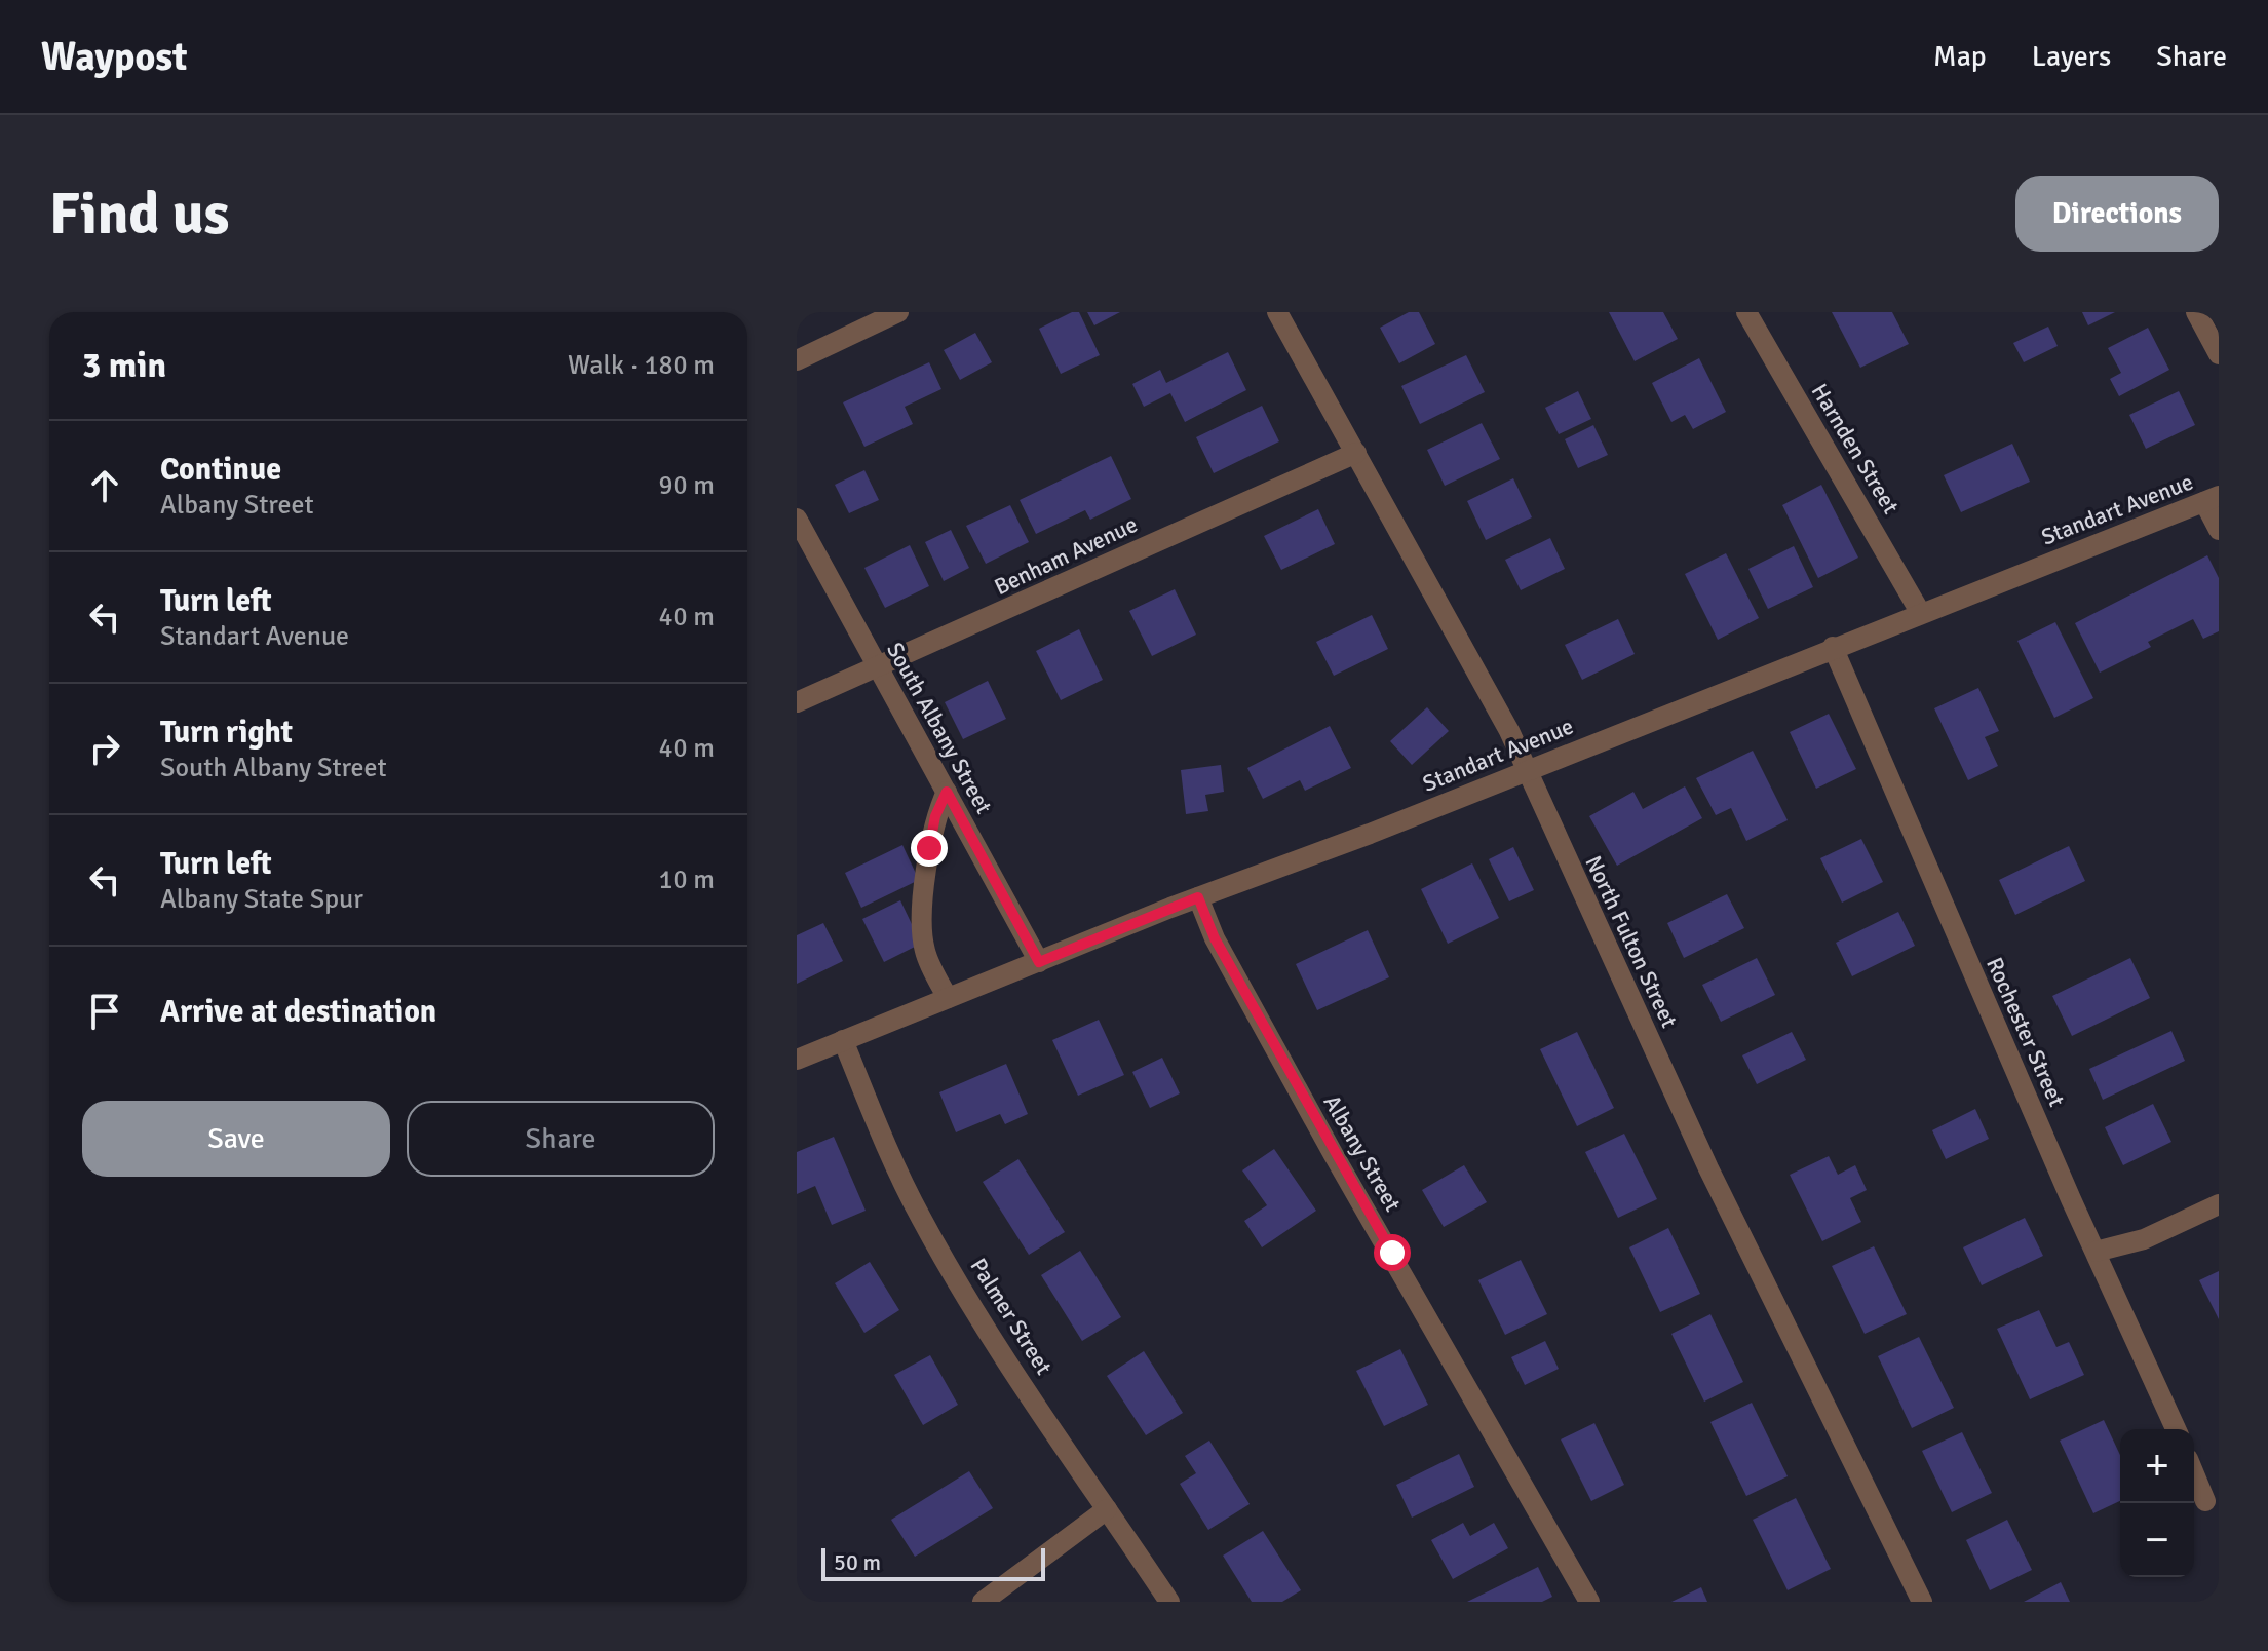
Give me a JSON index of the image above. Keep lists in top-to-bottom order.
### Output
{
  "streets": {
    "street": [
      "Harnden Street",
      "Standart Avenue",
      "Benham Avenue",
      "South Albany Street",
      "North Fulton Street",
      "Rochester Street",
      "Albany Street",
      "Palmer Street"
    ]
  },
  "crossings": [
    ["Harnden Street", "Standart Avenue"],
    ["Standart Avenue", "South Albany Street"],
    ["Standart Avenue", "North Fulton Street"],
    ["Standart Avenue", "Rochester Street"],
    ["Standart Avenue", "Albany Street"],
    ["Standart Avenue", "Palmer Street"],
    ["Benham Avenue", "South Albany Street"],
    ["Benham Avenue", "North Fulton Street"]
  ],
  "scale_bar": "50 m",
  "page": {
    "header": "Waypost",
    "nav": ["Map", "Layers", "Share"],
    "buttons": [
      "Directions",
      ["Save", "Share"]
    ],
    "title": "Find us",
    "heading": ["3 min", "Walk · 180 m"],
    "list": [
      ["Continue", "Albany Street", "90 m"],
      ["Turn left", "Standart Avenue", "40 m"],
      ["Turn right", "South Albany Street", "40 m"],
      ["Turn left", "Albany State Spur", "10 m"],
      "Arrive at destination"
    ],
    "map_buttons": ["+", "−"],
    "scale": "50 m"
  }
}
